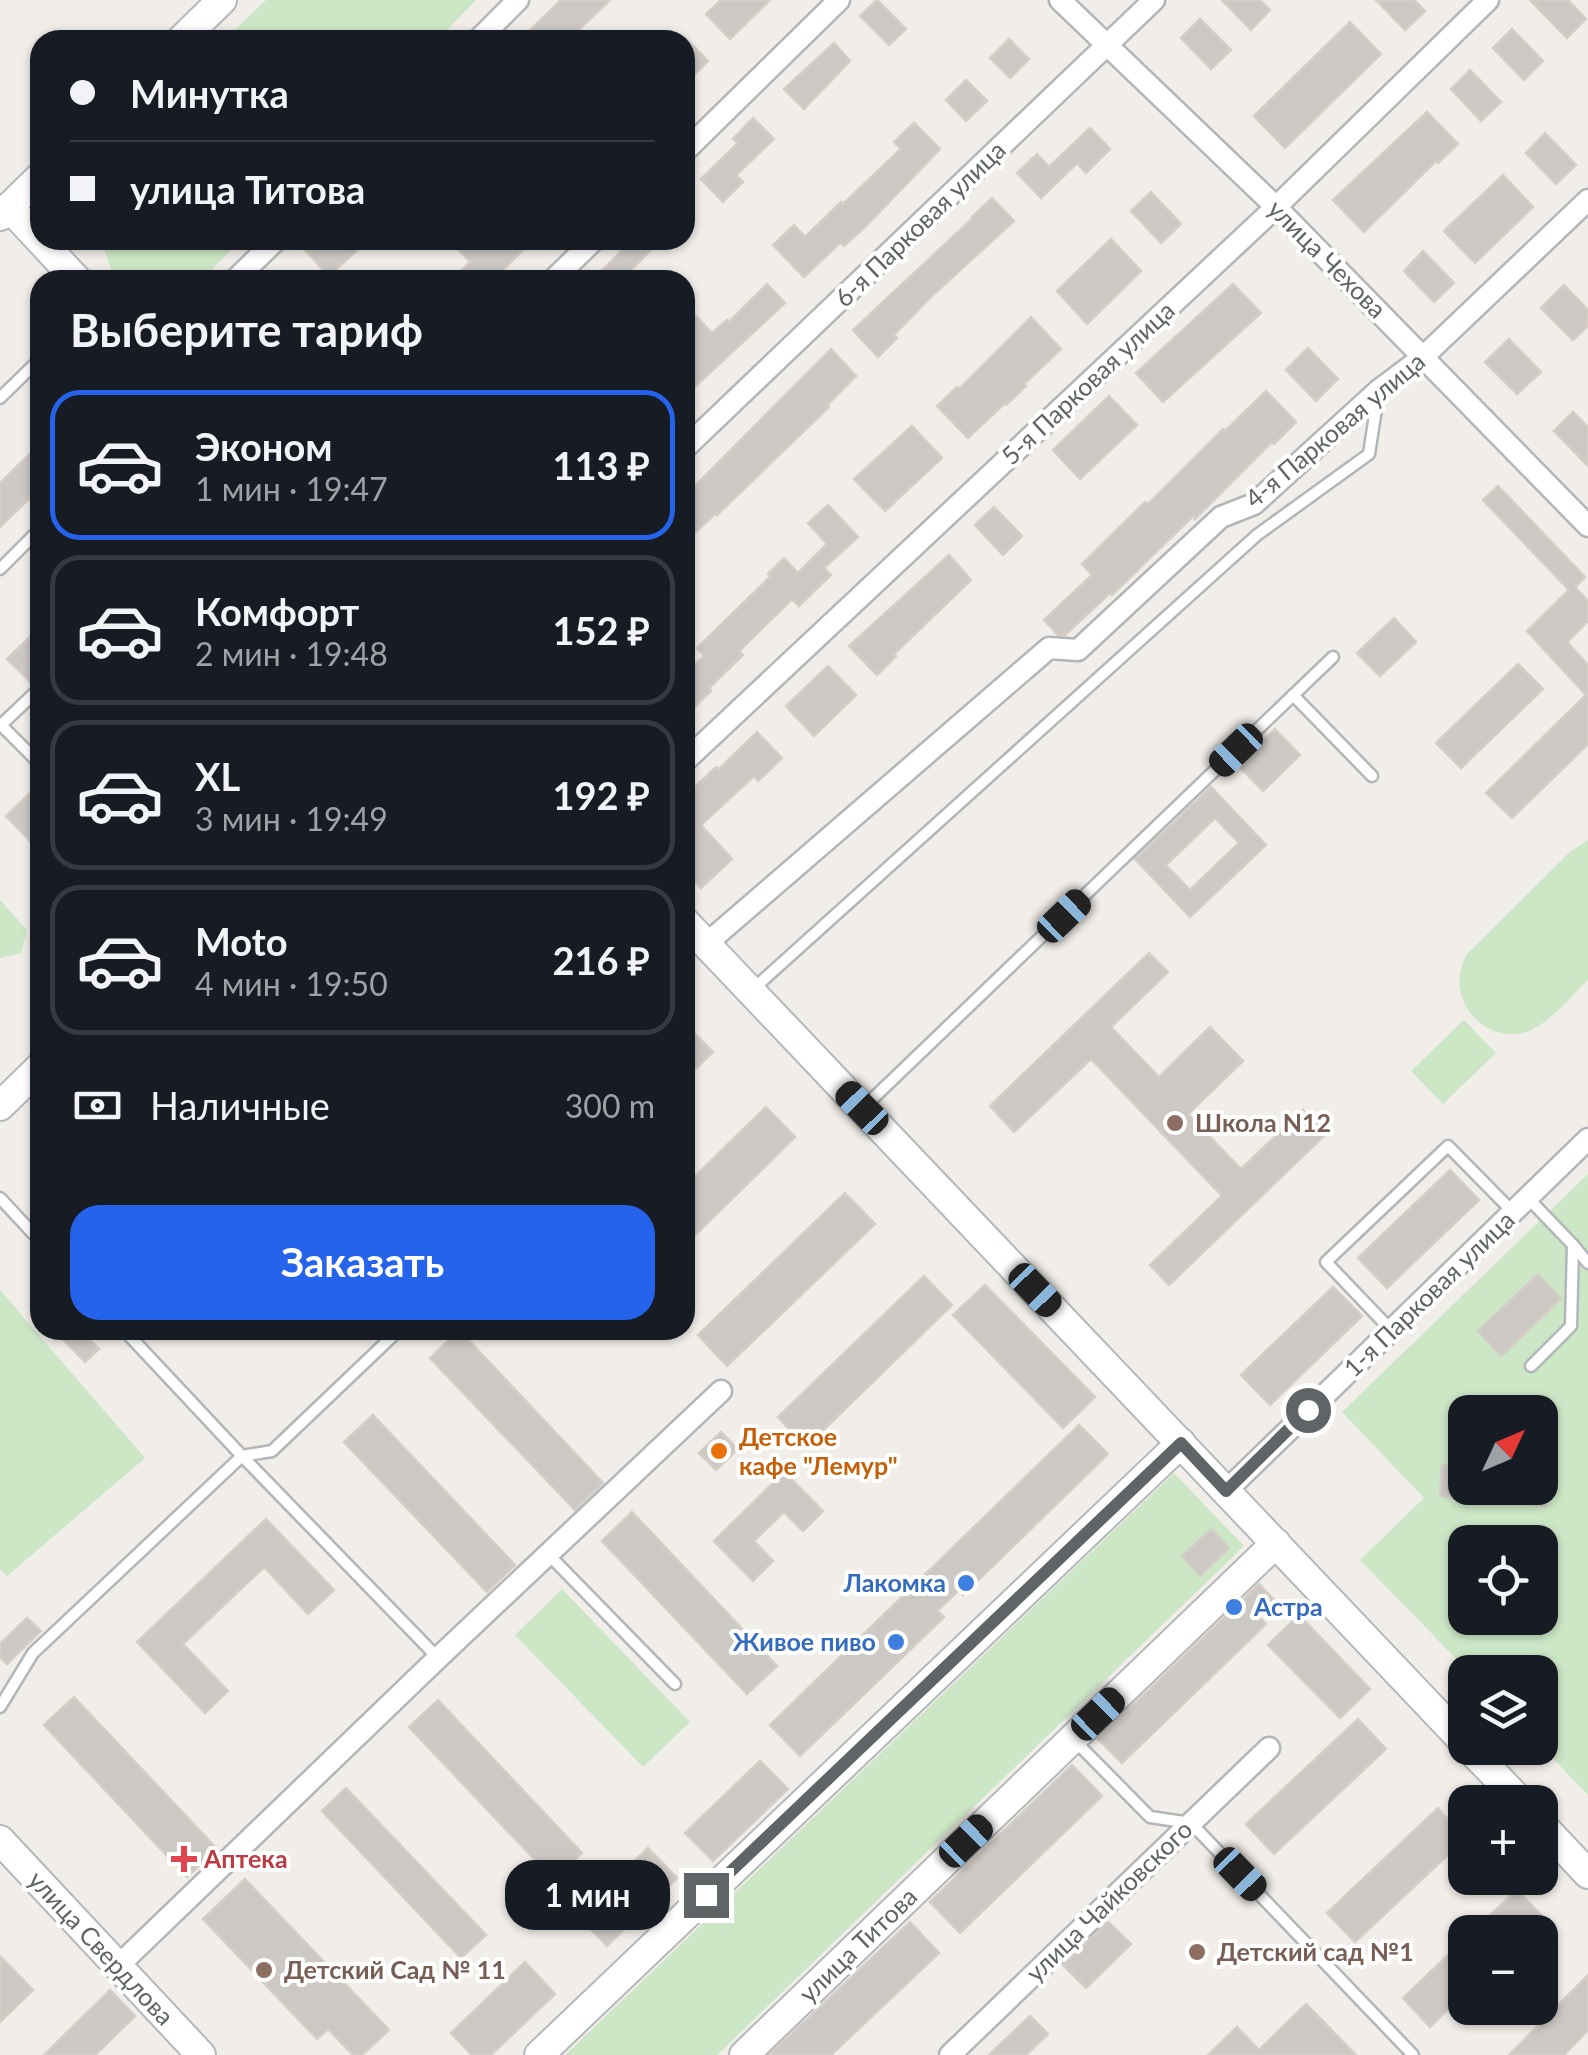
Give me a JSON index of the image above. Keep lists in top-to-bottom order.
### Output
{
  "streets": {
    "main road": ["улица Титова", "улица Свердлова"],
    "street": [
      "6-я Парковая улица",
      "улица Чехова",
      "5-я Парковая улица",
      "4-я Парковая улица",
      "1-я Парковая улица",
      "улица Чайковского"
    ]
  },
  "crossings": [
    ["6-я Парковая улица", "улица Чехова"],
    ["улица Чехова", "5-я Парковая улица"],
    ["улица Чехова", "4-я Парковая улица"]
  ],
  "places": {
    "other": [
      "Школа N12",
      "Детское кафе \"Лемур\"",
      "Лакомка",
      "Астра",
      "Живое пиво",
      "Детский сад №1",
      "Детский Сад № 11"
    ],
    "health": ["Аптека"]
  },
  "north": "top right",
  "page": {
    "banner": ["Минутка", "улица Титова"],
    "heading": "Выберите тариф",
    "list": [
      {
        "name": "Эконом",
        "note": "1 мин · 19:47",
        "value": "113 ₽"
      },
      {
        "name": "Комфорт",
        "note": "2 мин · 19:48",
        "value": "152 ₽"
      },
      {
        "name": "XL",
        "note": "3 мин · 19:49",
        "value": "192 ₽"
      },
      {
        "name": "Moto",
        "note": "4 мин · 19:50",
        "value": "216 ₽"
      }
    ],
    "pay": ["Наличные", "300 m"],
    "buttons": "Заказать",
    "map_buttons": ["+", "−"],
    "bubble": "1 мин"
  }
}
